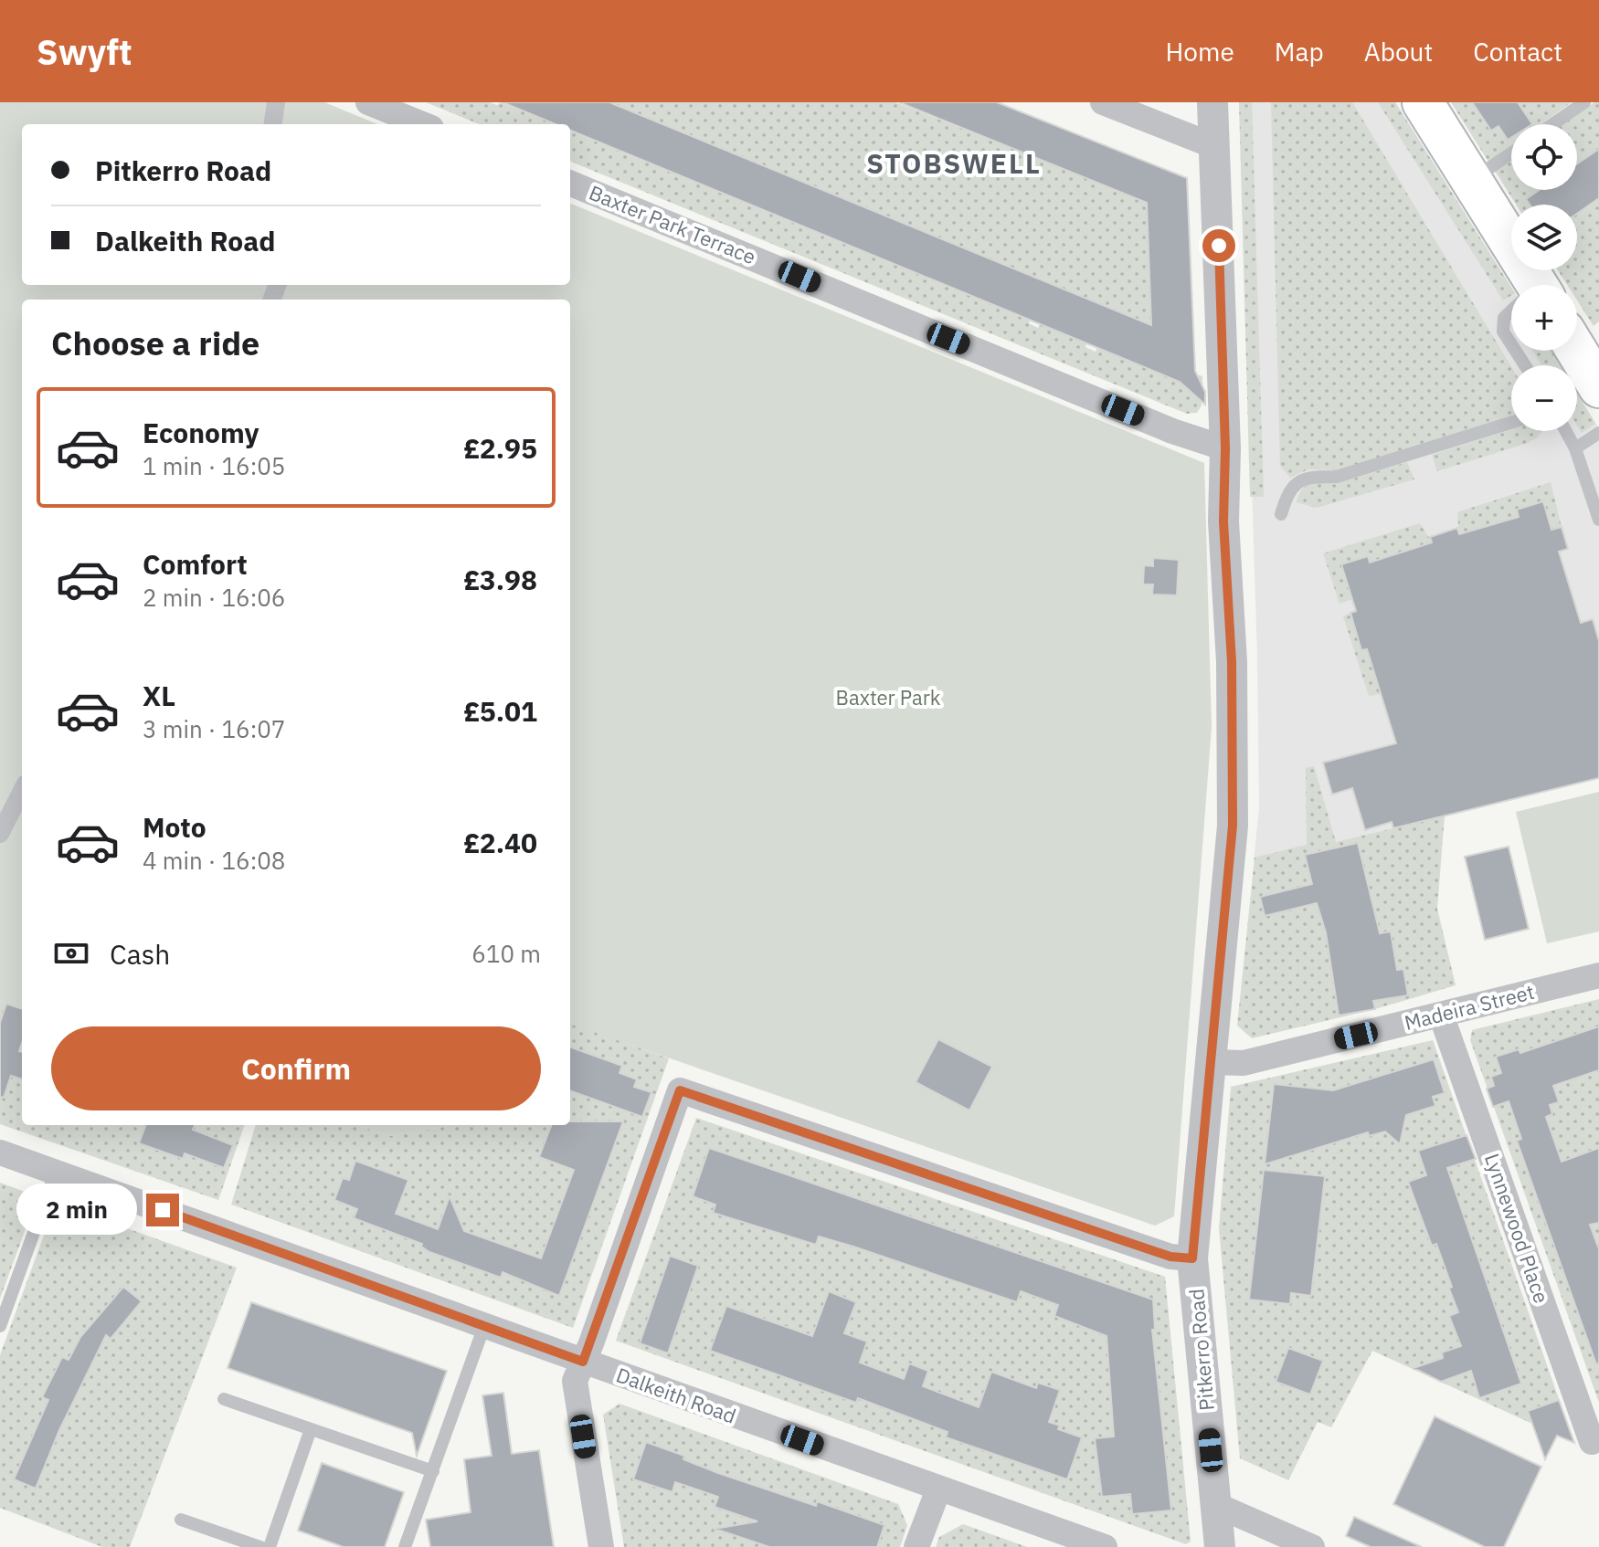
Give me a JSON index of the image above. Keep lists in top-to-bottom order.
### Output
{
  "streets": {
    "street": [
      "Baxter Park Terrace",
      "Madeira Street",
      "Lynnewood Place",
      "Pitkerro Road",
      "Dalkeith Road"
    ]
  },
  "crossings": [
    ["Baxter Park Terrace", "Pitkerro Road"],
    ["Madeira Street", "Lynnewood Place"],
    ["Madeira Street", "Pitkerro Road"]
  ],
  "districts": ["STOBSWELL"],
  "parks": ["Baxter Park"],
  "page": {
    "header": "Swyft",
    "nav": [
      "Home",
      "Map",
      "About",
      "Contact"
    ],
    "map_buttons": ["+", "−"],
    "banner": ["Pitkerro Road", "Dalkeith Road"],
    "heading": "Choose a ride",
    "list": [
      {
        "name": "Economy",
        "note": "1 min · 16:05",
        "value": "£2.95"
      },
      {
        "name": "Comfort",
        "note": "2 min · 16:06",
        "value": "£3.98"
      },
      {
        "name": "XL",
        "note": "3 min · 16:07",
        "value": "£5.01"
      },
      {
        "name": "Moto",
        "note": "4 min · 16:08",
        "value": "£2.40"
      }
    ],
    "pay": ["Cash", "610 m"],
    "buttons": "Confirm",
    "bubble": "2 min"
  }
}
